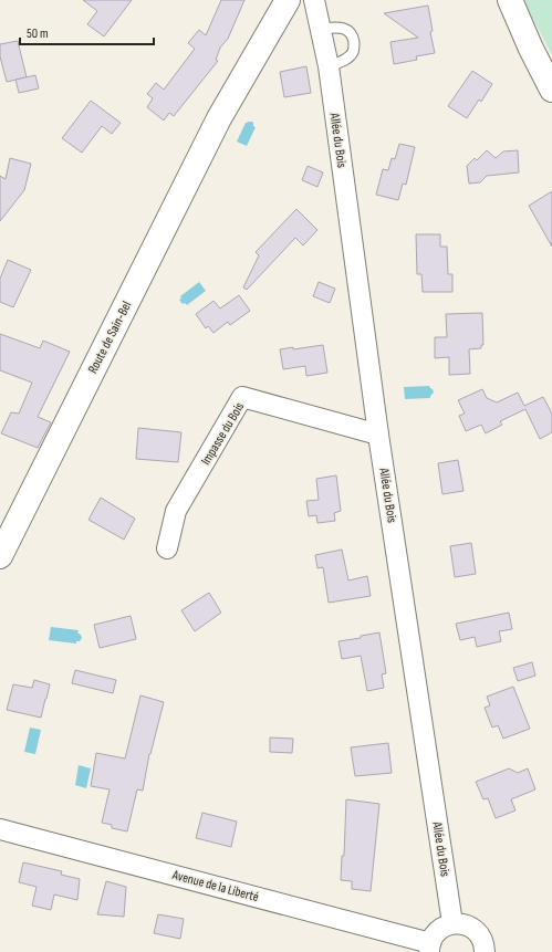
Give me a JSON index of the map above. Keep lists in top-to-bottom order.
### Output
{
  "streets": {
    "main road": ["Route de Sain-Bel"],
    "street": ["Allée du Bois", "Impasse du Bois", "Avenue de la Liberté"]
  },
  "crossings": [
    ["Allée du Bois", "Impasse du Bois"]
  ],
  "scale_bar": "50 m"
}
